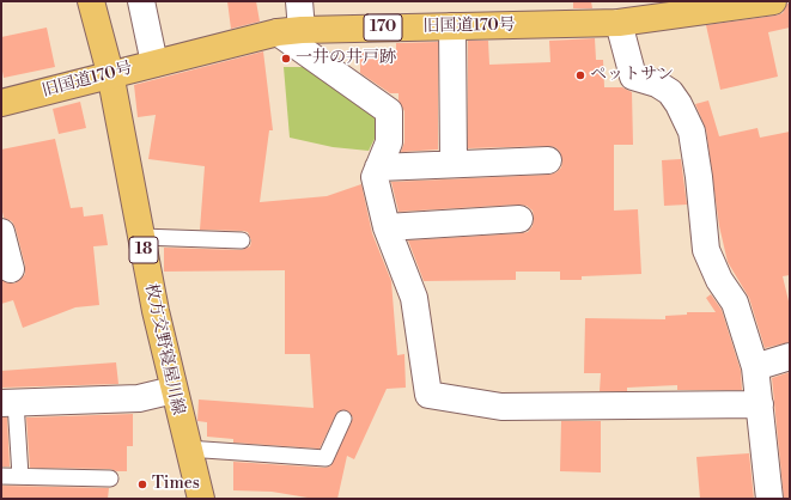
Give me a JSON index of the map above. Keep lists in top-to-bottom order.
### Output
{
  "streets": {
    "main road": [
      "旧国道170号",
      "170",
      "18",
      "枚方交野寝屋川線"
    ]
  },
  "crossings": [
    ["旧国道170号", "枚方交野寝屋川線"]
  ],
  "places": ["一井の井戸跡", "ペットサン", "Times"]
}
